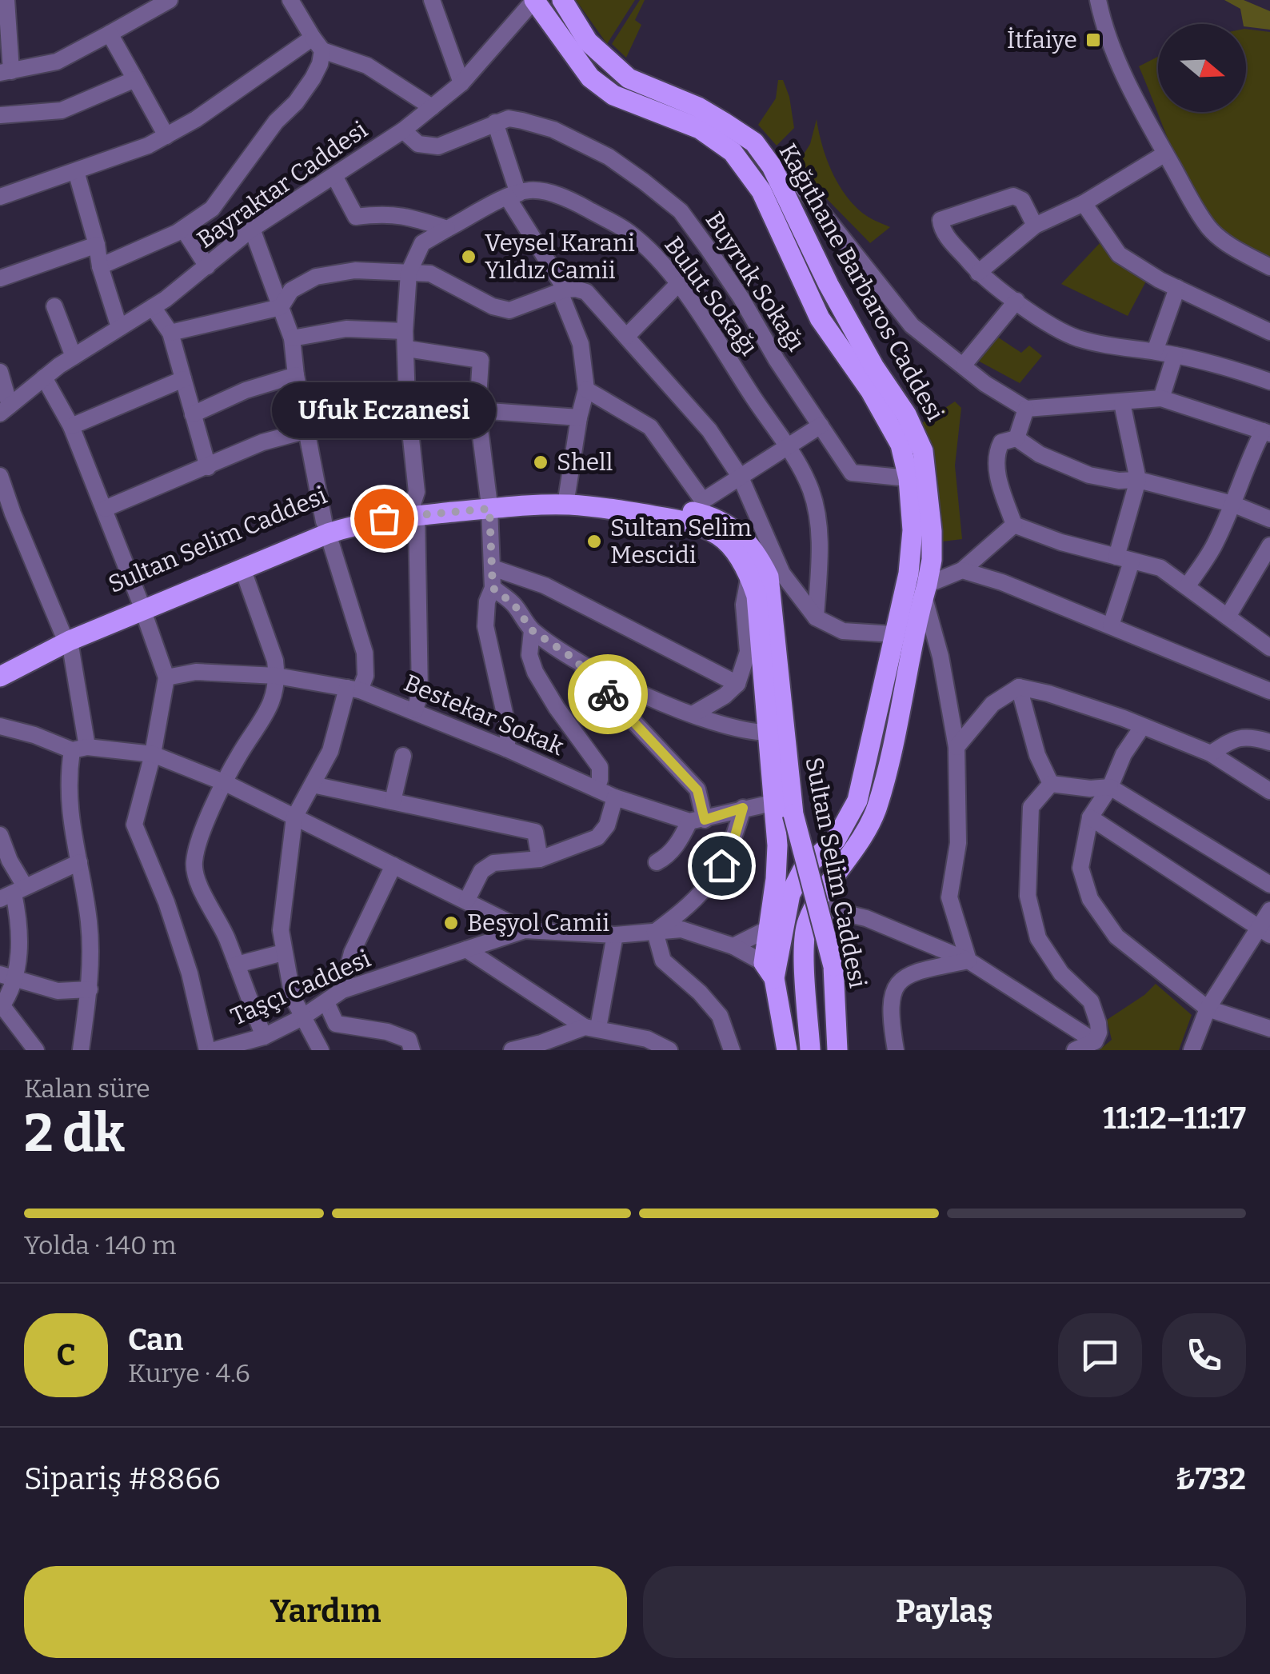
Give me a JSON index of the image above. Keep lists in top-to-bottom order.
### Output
{
  "streets": {
    "main road": ["Kağıthane Barbaros Caddesi", "Sultan Selim Caddesi"],
    "street": [
      "Bayraktar Caddesi",
      "Buyruk Sokağı",
      "Bulut Sokağı",
      "Bestekar Sokak",
      "Taşçı Caddesi"
    ]
  },
  "crossings": [
    ["Bayraktar Caddesi", "Buyruk Sokağı"],
    ["Bayraktar Caddesi", "Kağıthane Barbaros Caddesi"],
    ["Buyruk Sokağı", "Kağıthane Barbaros Caddesi"],
    ["Kağıthane Barbaros Caddesi", "Sultan Selim Caddesi"],
    ["Kağıthane Barbaros Caddesi", "Taşçı Caddesi"],
    ["Sultan Selim Caddesi", "Taşçı Caddesi"]
  ],
  "places": {
    "transit": ["İtfaiye"],
    "other": [
      "Veysel Karani Yıldız Camii",
      "Shell",
      "Ufuk Eczanesi",
      "Sultan Selim Mescidi",
      "Beşyol Camii"
    ]
  },
  "north": "right",
  "page": {
    "bubble": "Ufuk Eczanesi",
    "heading": ["2 dk", "Kalan süre", "11:12–11:17"],
    "panel": [
      "Can",
      "Kurye · 4.6",
      "Sipariş #8866",
      "₺732"
    ],
    "bar": "Yolda · 140 m",
    "round": "C",
    "buttons": ["Yardım", "Paylaş"]
  }
}
